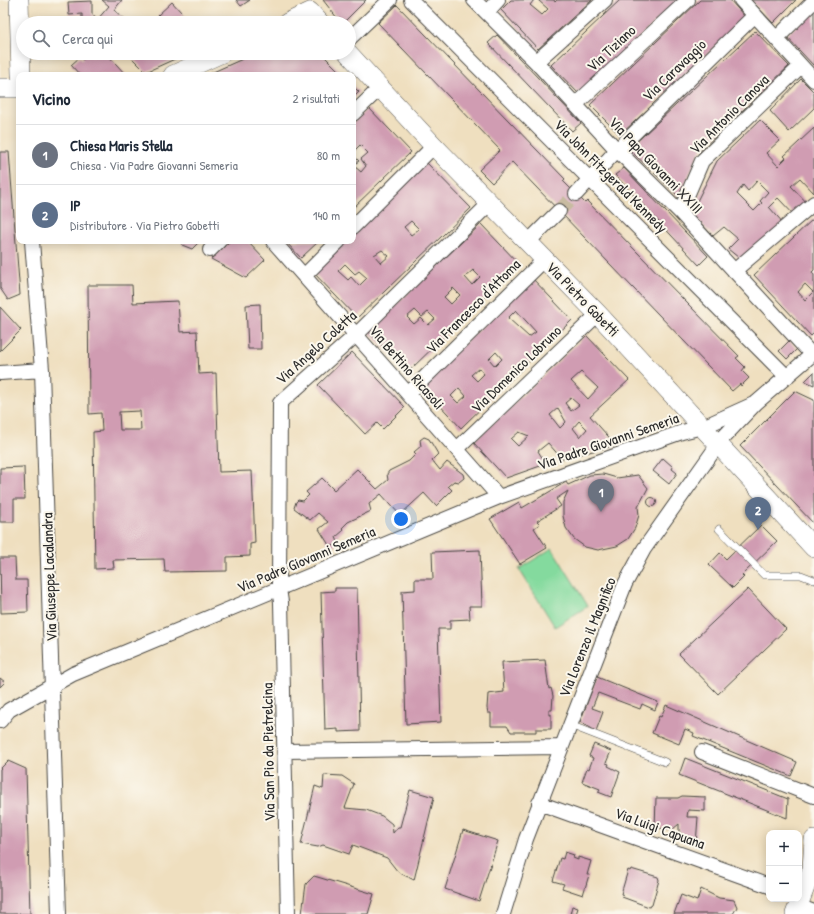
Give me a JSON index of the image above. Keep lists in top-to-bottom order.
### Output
{
  "streets": {
    "street": [
      "Via Tiziano",
      "Via Caravaggio",
      "Via Antonio Canova",
      "Via Papa Giovanni XXIII",
      "Via John Fitzgerald Kennedy",
      "Via Pietro Gobetti",
      "Via Francesco d'Attoma",
      "Via Angelo Coletta",
      "Via Bettino Ricasoli",
      "Via Domenico Lobruno",
      "Via Padre Giovanni Semeria",
      "Via Giuseppe Lacalandra",
      "Via Lorenzo il Magnifico",
      "Via San Pio da Pietrelcina",
      "Via Luigi Capuana"
    ]
  },
  "crossings": [
    ["Via Tiziano", "Via Papa Giovanni XXIII"],
    ["Via Caravaggio", "Via Papa Giovanni XXIII"],
    ["Via Caravaggio", "Via John Fitzgerald Kennedy"],
    ["Via Antonio Canova", "Via Papa Giovanni XXIII"],
    ["Via Papa Giovanni XXIII", "Via Lorenzo il Magnifico"],
    ["Via John Fitzgerald Kennedy", "Via Lorenzo il Magnifico"],
    ["Via Pietro Gobetti", "Via Francesco d'Attoma"],
    ["Via Pietro Gobetti", "Via Angelo Coletta"],
    ["Via Pietro Gobetti", "Via Domenico Lobruno"],
    ["Via Pietro Gobetti", "Via Padre Giovanni Semeria"],
    ["Via Pietro Gobetti", "Via Lorenzo il Magnifico"],
    ["Via Francesco d'Attoma", "Via Bettino Ricasoli"],
    ["Via Angelo Coletta", "Via Bettino Ricasoli"],
    ["Via Angelo Coletta", "Via Padre Giovanni Semeria"],
    ["Via Angelo Coletta", "Via San Pio da Pietrelcina"],
    ["Via Bettino Ricasoli", "Via Domenico Lobruno"],
    ["Via Bettino Ricasoli", "Via Padre Giovanni Semeria"],
    ["Via Padre Giovanni Semeria", "Via Giuseppe Lacalandra"],
    ["Via Padre Giovanni Semeria", "Via Lorenzo il Magnifico"],
    ["Via Padre Giovanni Semeria", "Via San Pio da Pietrelcina"],
    ["Via Lorenzo il Magnifico", "Via Luigi Capuana"]
  ],
  "page": {
    "search": "Cerca qui",
    "heading": ["Vicino", "2 risultati"],
    "list": [
      {
        "mark": "1",
        "name": "Chiesa Maris Stella",
        "note": "Chiesa · Via Padre Giovanni Semeria",
        "value": "80 m"
      },
      {
        "mark": "2",
        "name": "IP",
        "note": "Distributore · Via Pietro Gobetti",
        "value": "140 m"
      }
    ],
    "pins": ["1", "2"],
    "map_buttons": ["+", "−"]
  }
}
